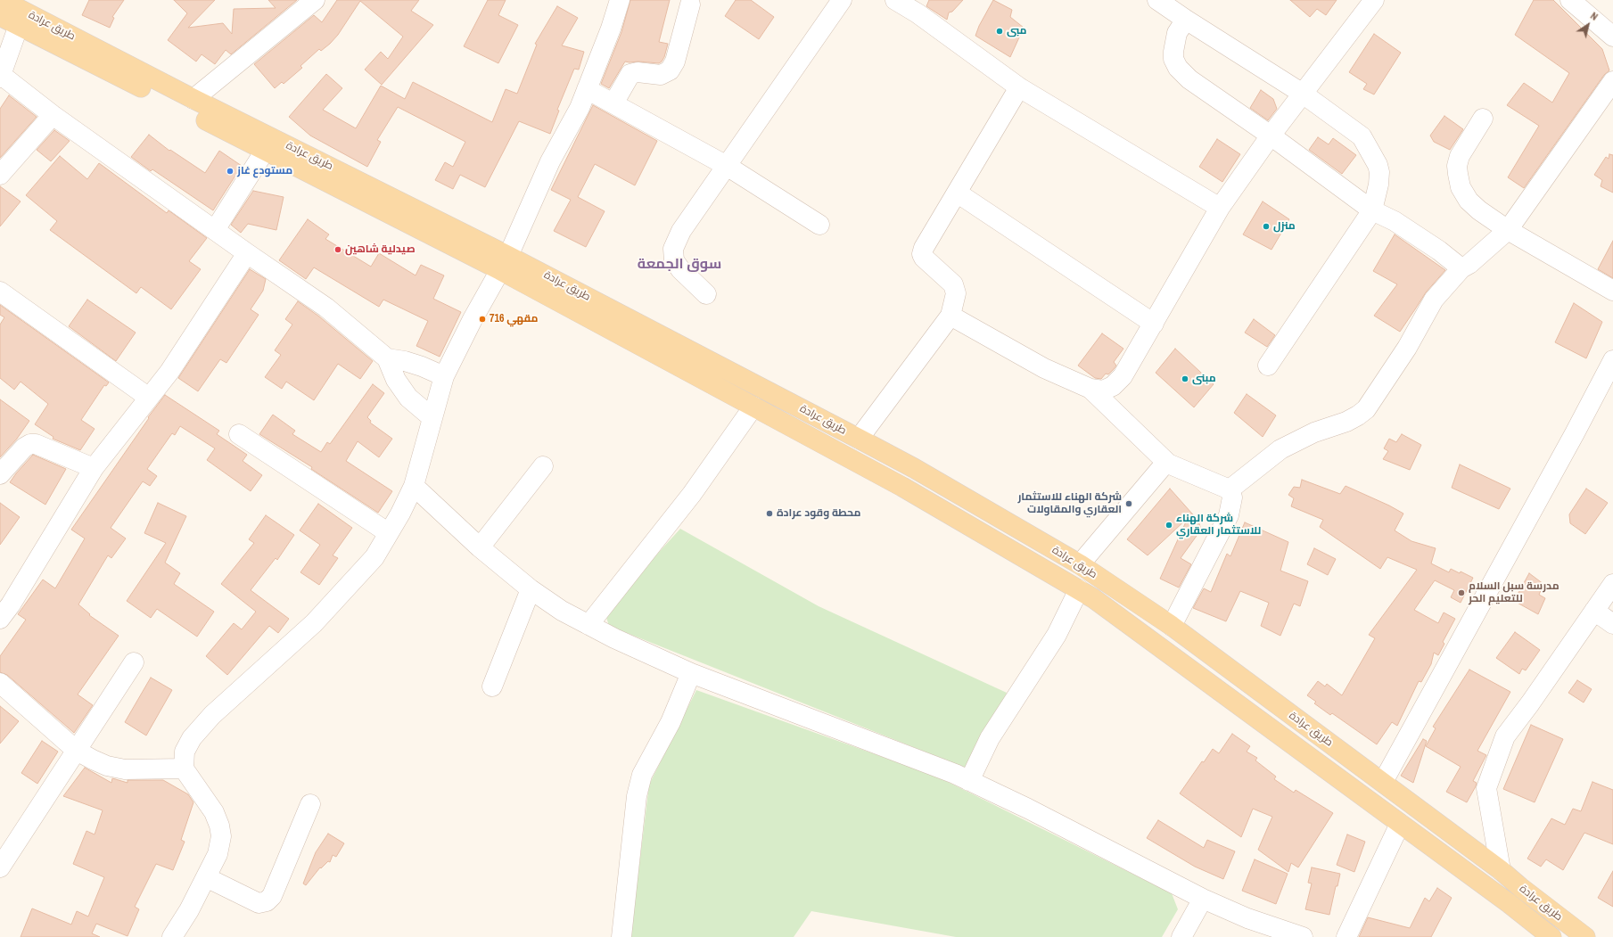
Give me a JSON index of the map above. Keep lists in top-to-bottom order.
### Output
{
  "streets": {
    "main road": ["طريق عرادة"]
  },
  "districts": ["سوق الجمعة"],
  "places": [
    "مبى",
    "مستودع غاز",
    "منزل",
    "صيدلية شاهين",
    "مقهي 716",
    "مبنى",
    "شركة الهناء للاستثمار العقاري والمقاولات",
    "محطة وقود عرادة",
    "شركة الهناء للاستثمار العقاري",
    "مدرسة سبل السلام للتعليم الحر"
  ],
  "north": "top right"
}
